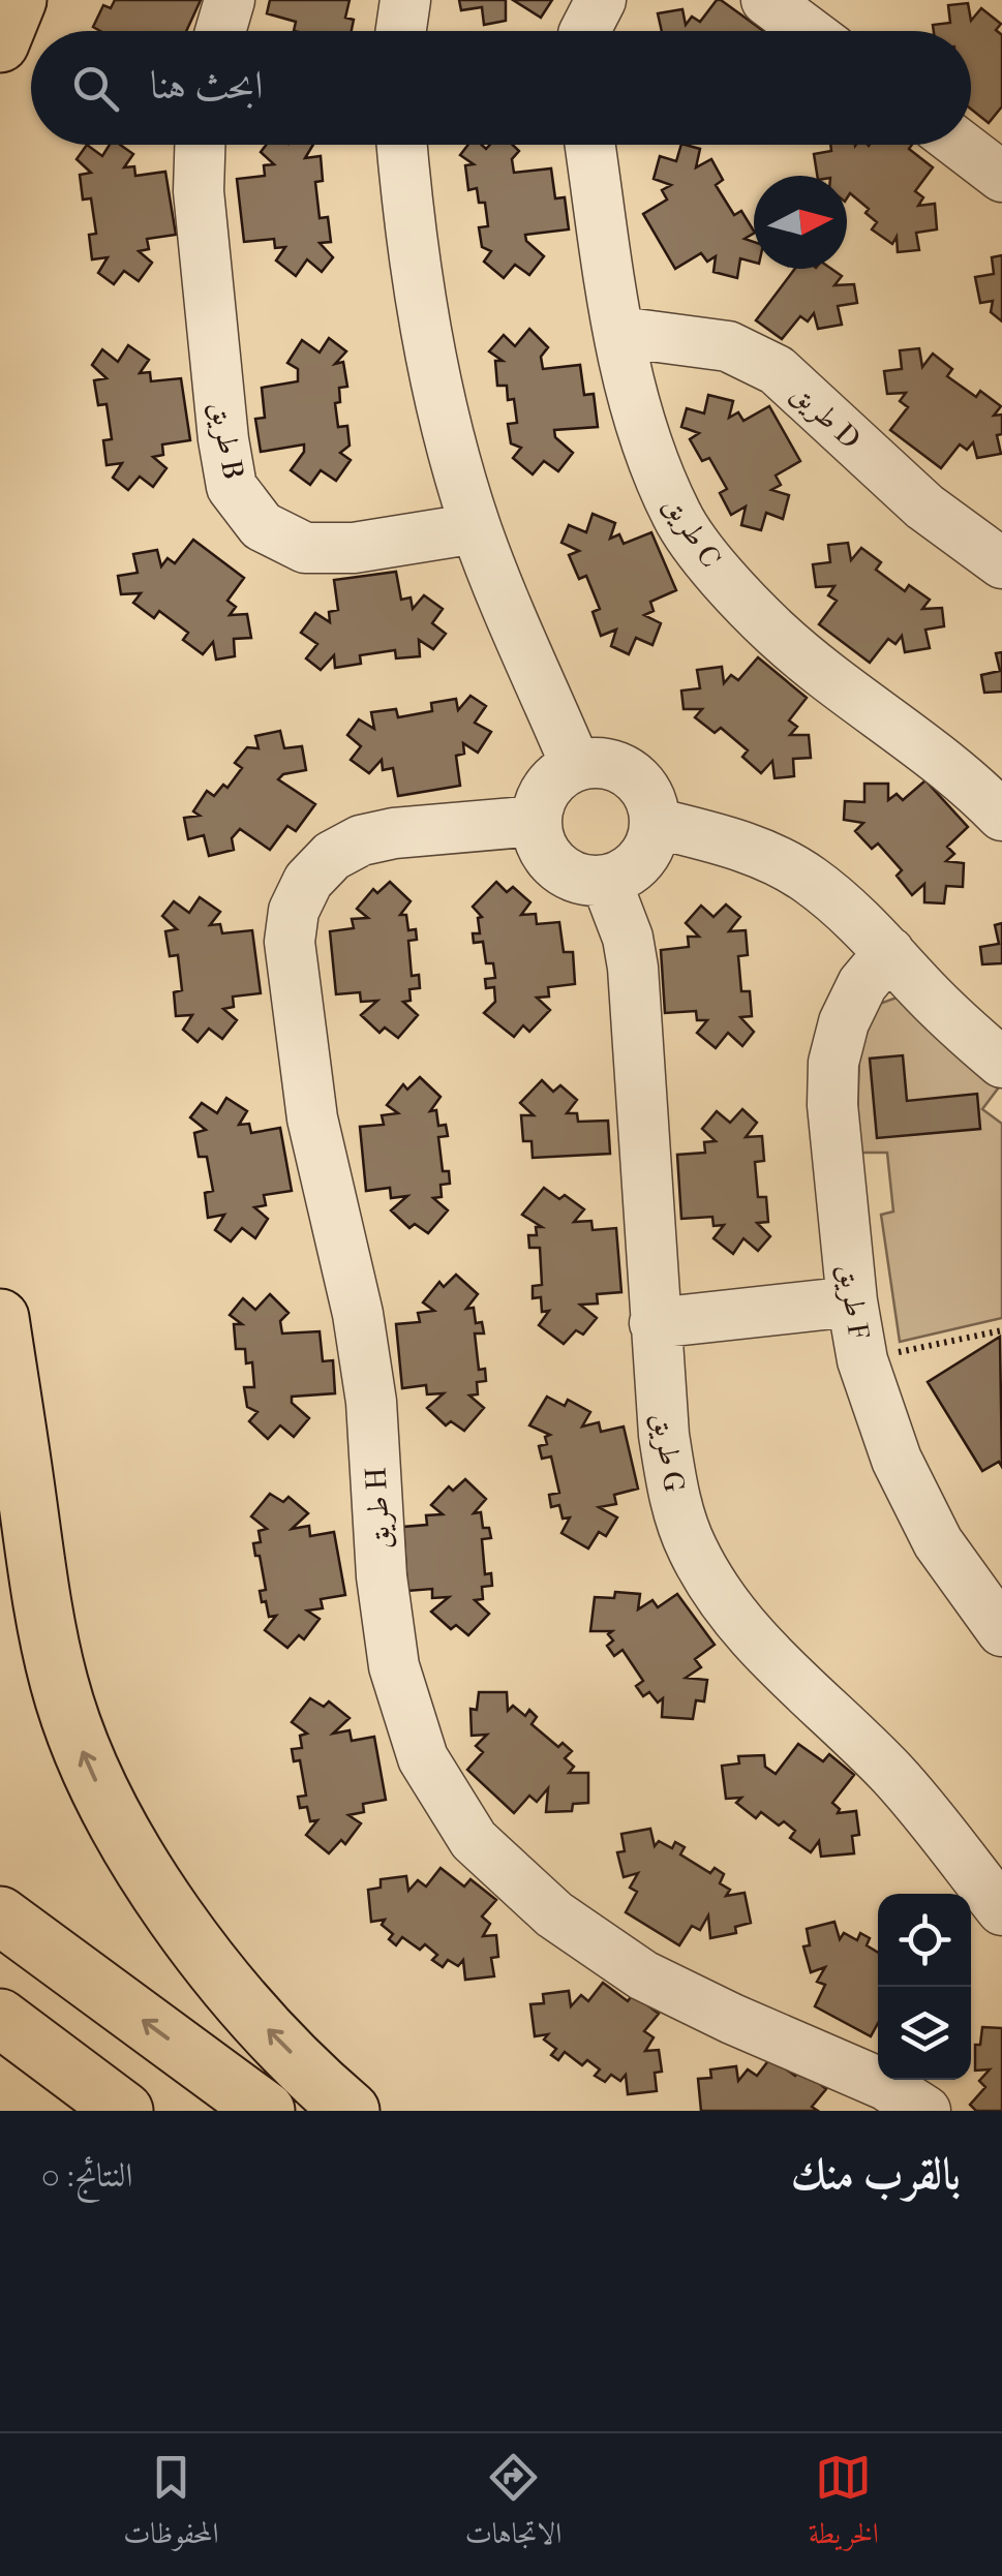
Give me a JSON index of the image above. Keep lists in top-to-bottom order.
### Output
{
  "streets": {
    "street": [
      "طريق D",
      "طريق B",
      "طريق C",
      "طريق F",
      "طريق G",
      "طريق H"
    ]
  },
  "crossings": [
    ["طريق D", "طريق C"],
    ["طريق G", "طريق H"]
  ],
  "north": "right",
  "page": {
    "search": "ابحث هنا",
    "heading": ["بالقرب منك", "النتائج: 0"],
    "nav": ["الخريطة", "الاتجاهات", "المحفوظات"]
  }
}
